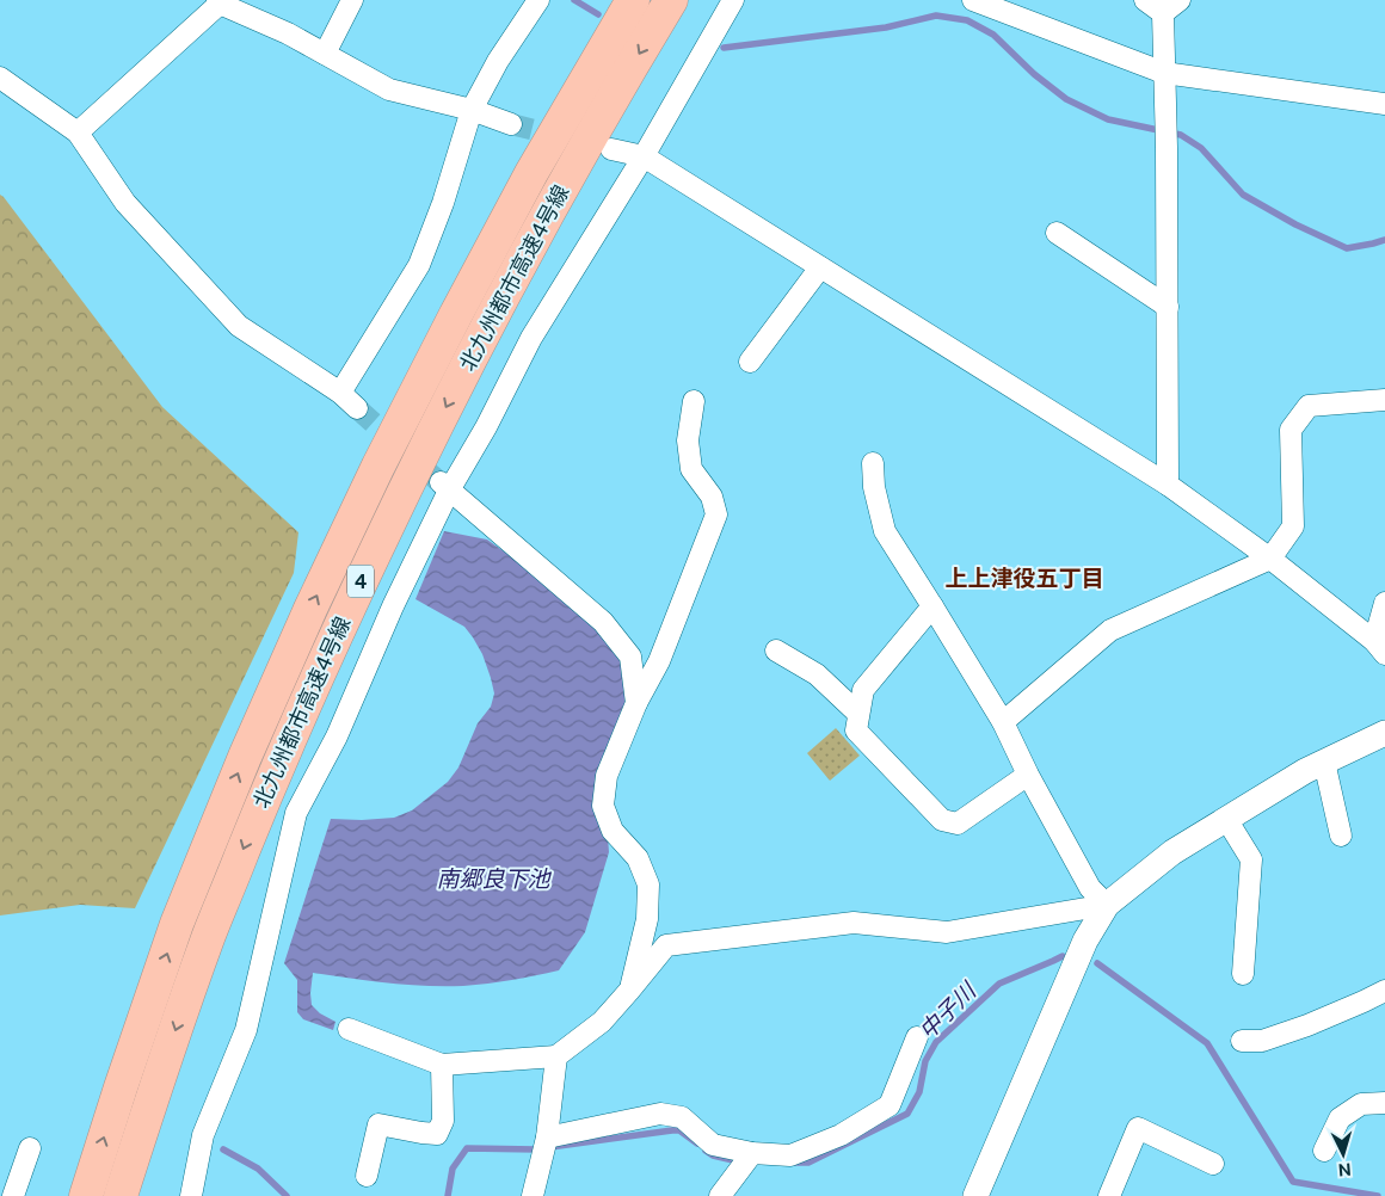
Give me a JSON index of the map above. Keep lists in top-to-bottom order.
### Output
{
  "streets": {
    "highway": ["北九州都市高速4号線", "4"]
  },
  "districts": ["上上津役五丁目"],
  "water": ["南郷良下池", "中子川"],
  "north": "bottom"
}
